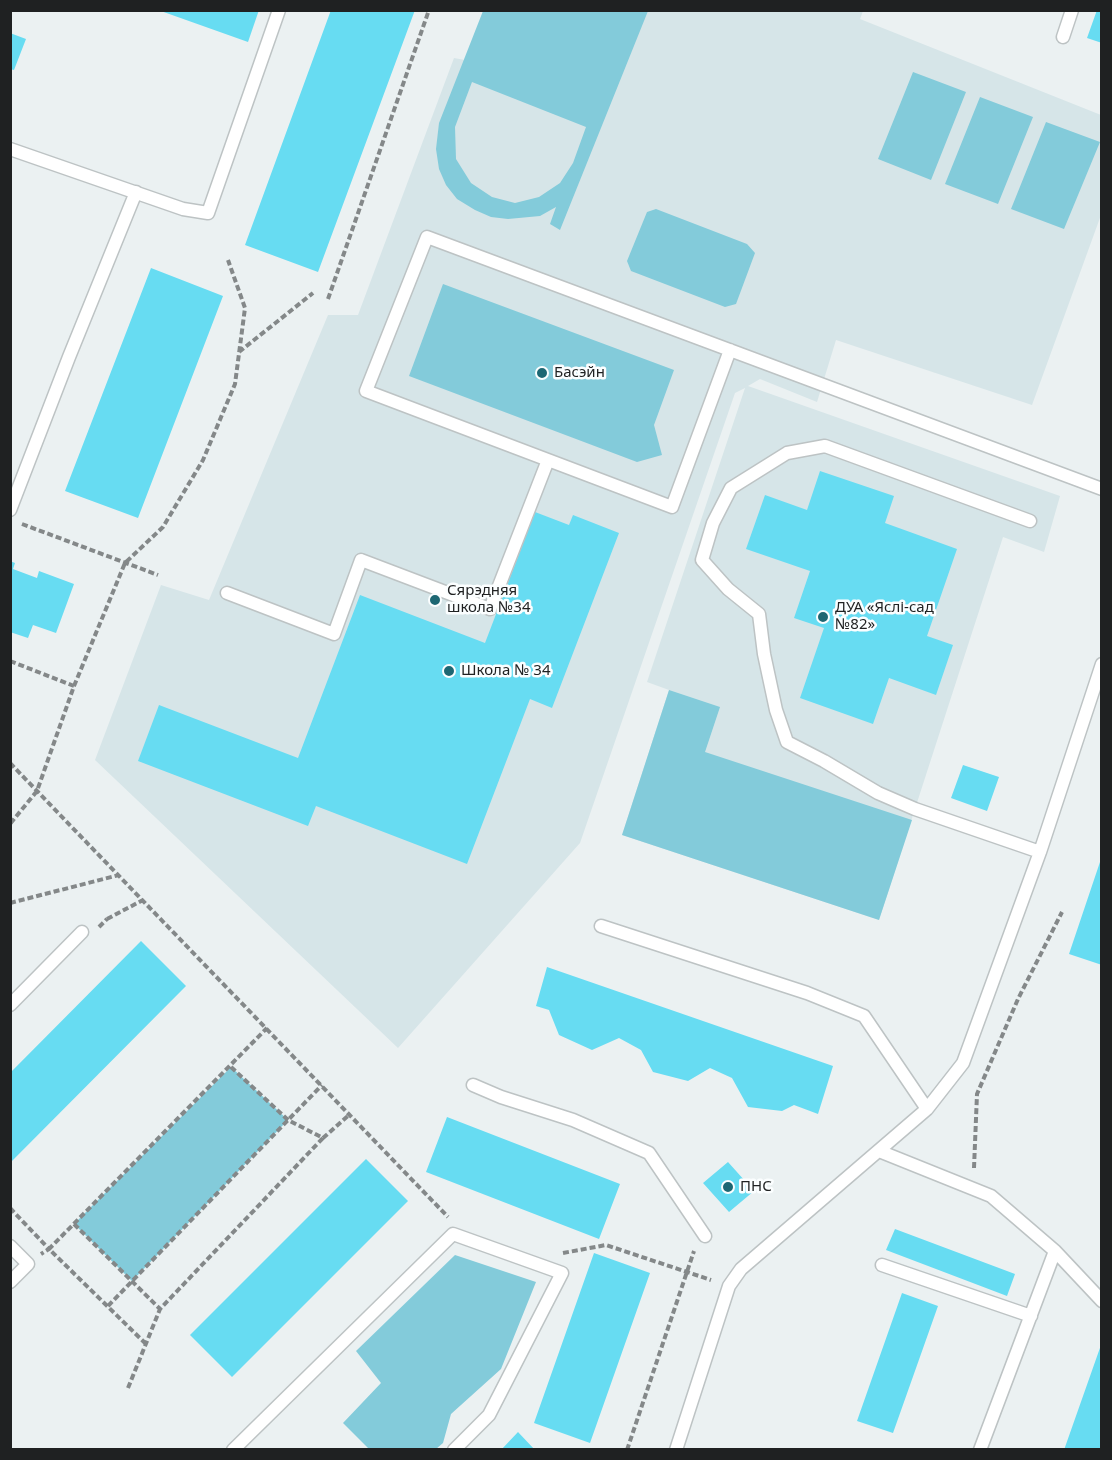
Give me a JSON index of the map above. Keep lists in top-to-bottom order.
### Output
{
  "places": [
    "Басэйн",
    "Сярэдняя школа №34",
    "ДУА «Яслі-сад №82»",
    "Школа № 34",
    "ПНС"
  ]
}
